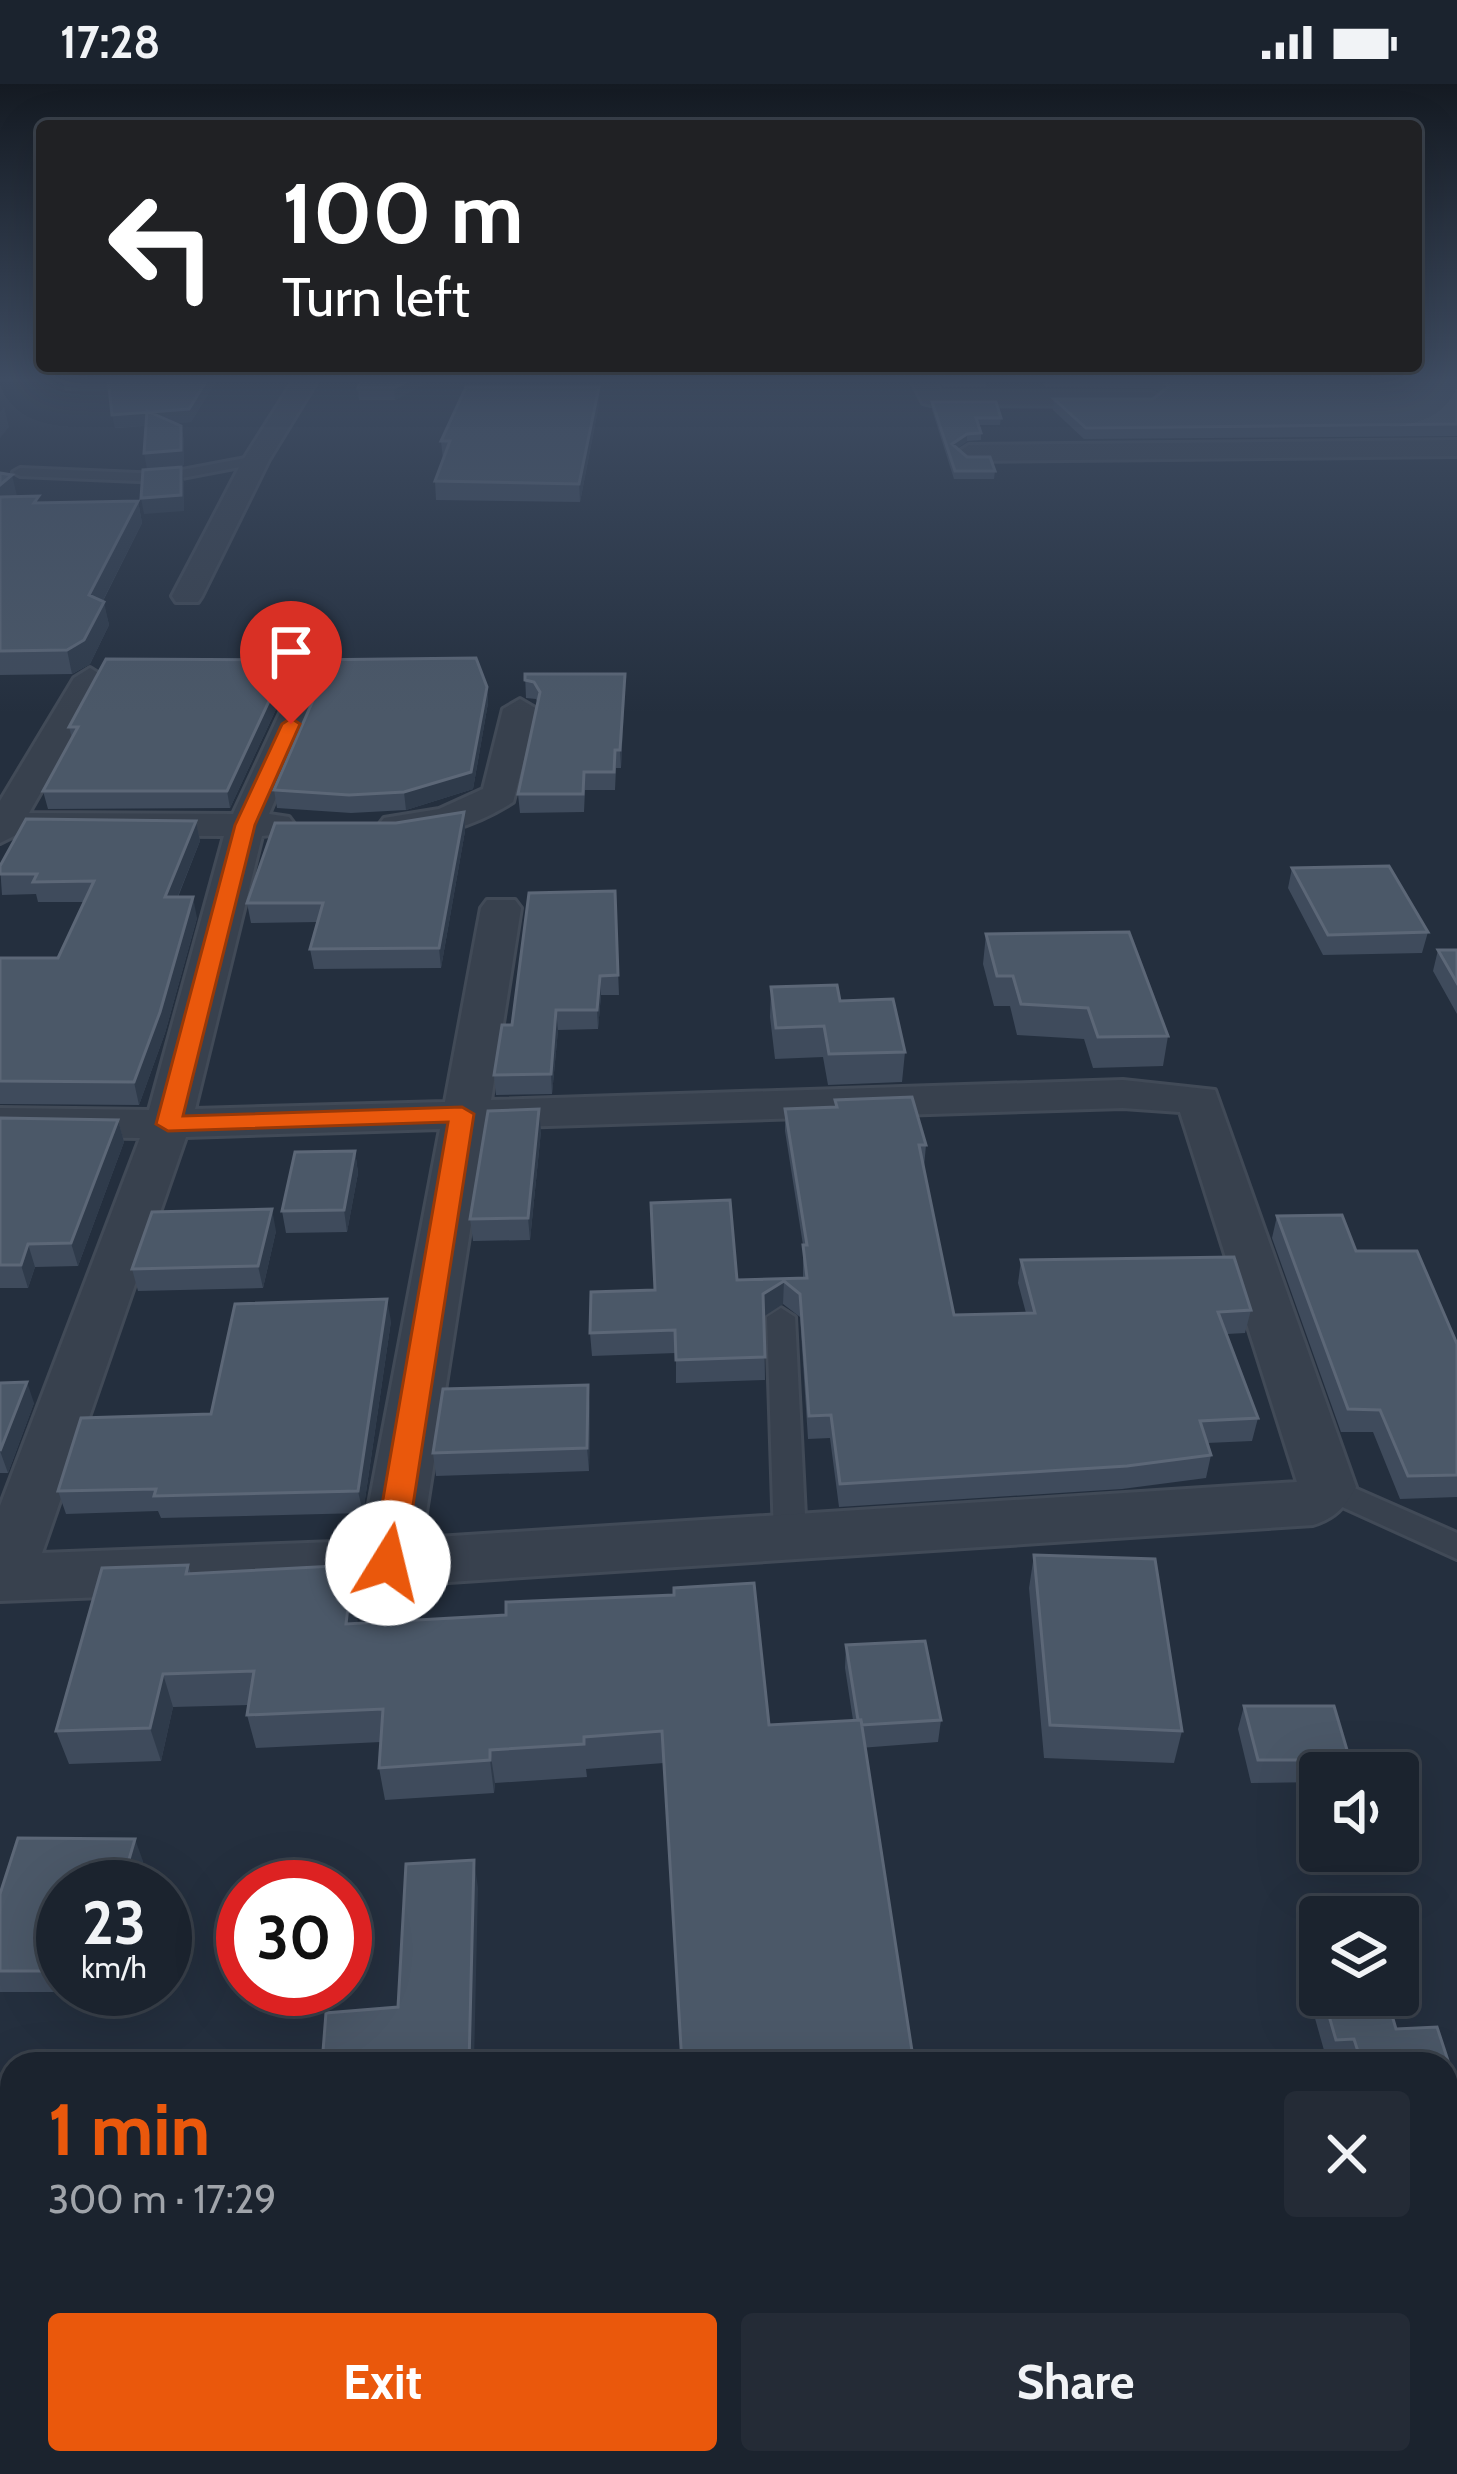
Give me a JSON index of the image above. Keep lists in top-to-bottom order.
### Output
{
  "page": {
    "status": "17:28",
    "turn": ["100 m", "Turn left"],
    "speed": "23 km/h",
    "limit": "30",
    "heading": ["1 min", "300 m · 17:29"],
    "buttons": ["Exit", "Share"]
  }
}
